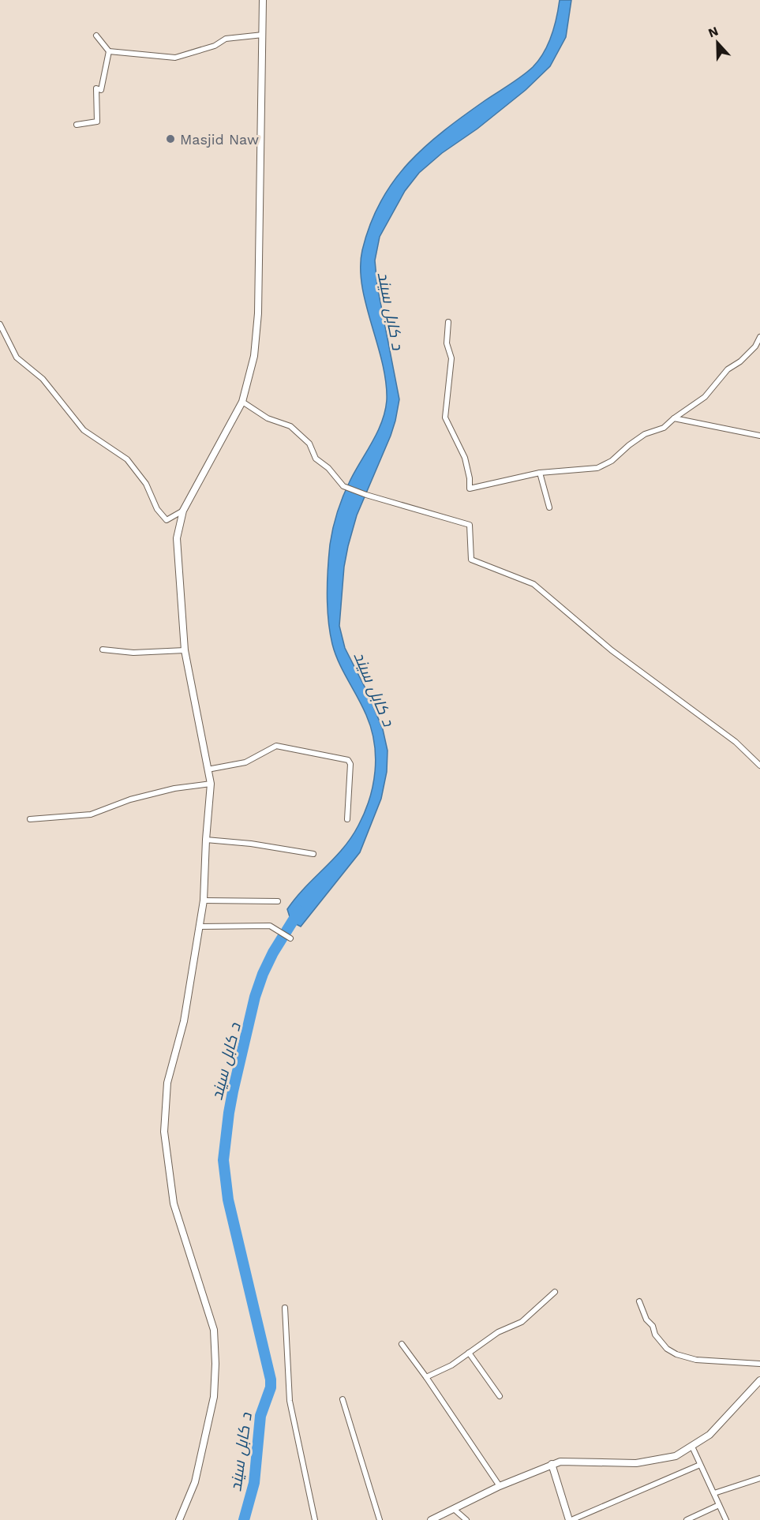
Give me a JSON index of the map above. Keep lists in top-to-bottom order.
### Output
{
  "water": ["د کابل سيند"],
  "places": ["Masjid Naw"],
  "north": "top"
}
